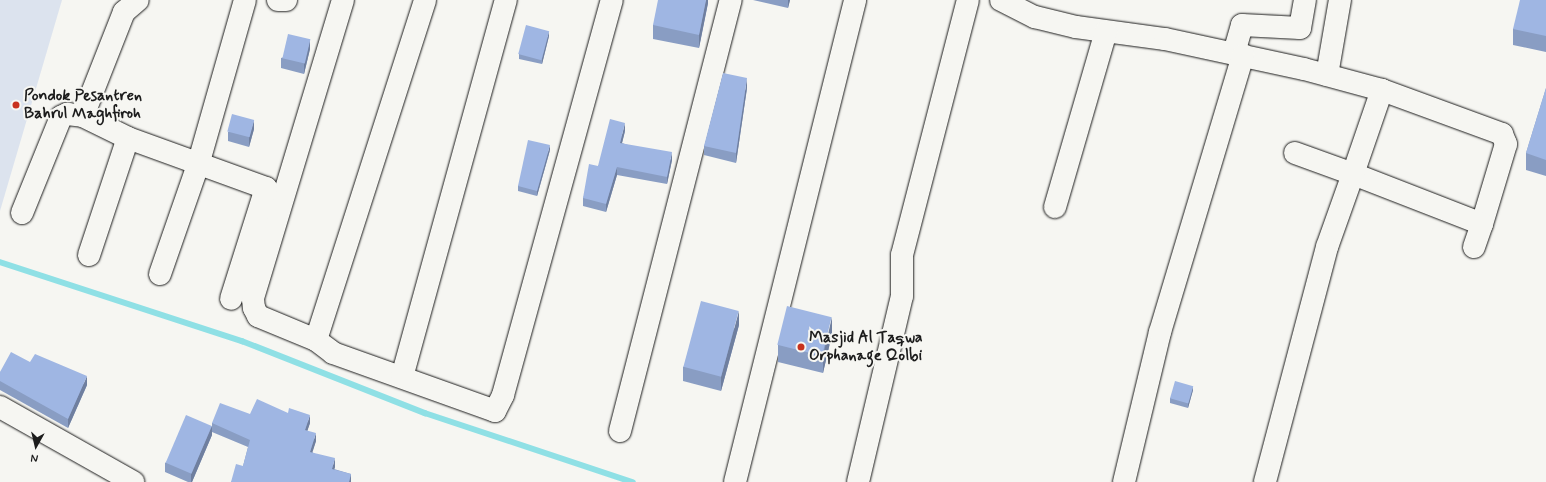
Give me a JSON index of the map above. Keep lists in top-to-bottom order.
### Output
{
  "places": ["Pondok Pesantren Bahrul Maghfiroh", "Masjid Al Taqwa Orphanage Qolbi"],
  "north": "bottom"
}
